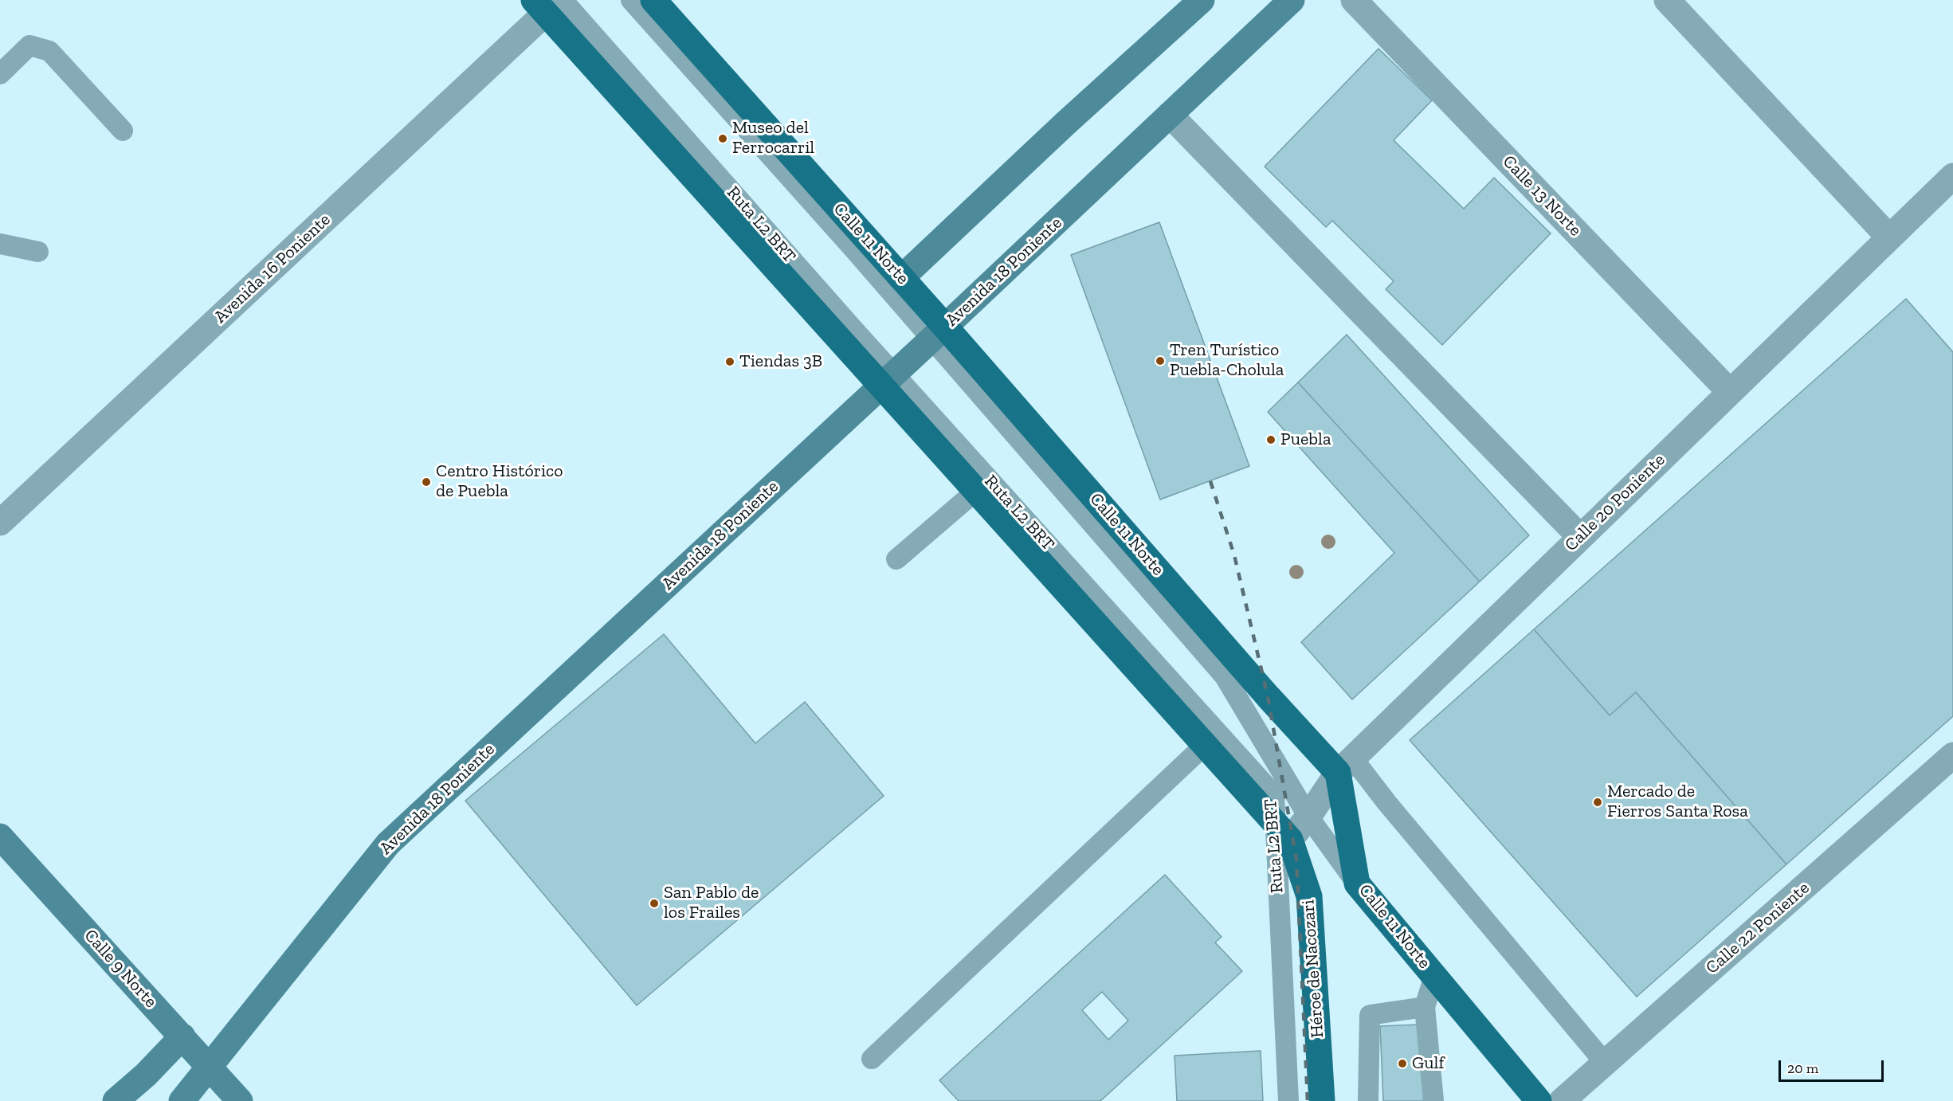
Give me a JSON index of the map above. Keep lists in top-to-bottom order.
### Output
{
  "streets": {
    "main road": ["Calle 11 Norte", "Héroe de Nacozari"],
    "street": [
      "Calle 13 Norte",
      "Avenida 16 Poniente",
      "Avenida 18 Poniente",
      "Calle 20 Poniente",
      "Calle 22 Poniente",
      "Calle 9 Norte"
    ],
    "lane": ["Ruta L2 BRT"]
  },
  "crossings": [
    ["Calle 13 Norte", "Calle 20 Poniente"],
    ["Ruta L2 BRT", "Calle 11 Norte"],
    ["Ruta L2 BRT", "Avenida 18 Poniente"],
    ["Ruta L2 BRT", "Calle 20 Poniente"],
    ["Ruta L2 BRT", "Héroe de Nacozari"],
    ["Calle 11 Norte", "Avenida 18 Poniente"],
    ["Calle 11 Norte", "Calle 20 Poniente"],
    ["Avenida 18 Poniente", "Calle 9 Norte"],
    ["Calle 20 Poniente", "Héroe de Nacozari"]
  ],
  "places": [
    "Museo del Ferrocarril",
    "Tren Turístico Puebla-Cholula",
    "Tiendas 3B",
    "Puebla",
    "Centro Histórico de Puebla",
    "Mercado de Fierros Santa Rosa",
    "San Pablo de los Frailes",
    "Gulf"
  ],
  "scale_bar": "20 m"
}
